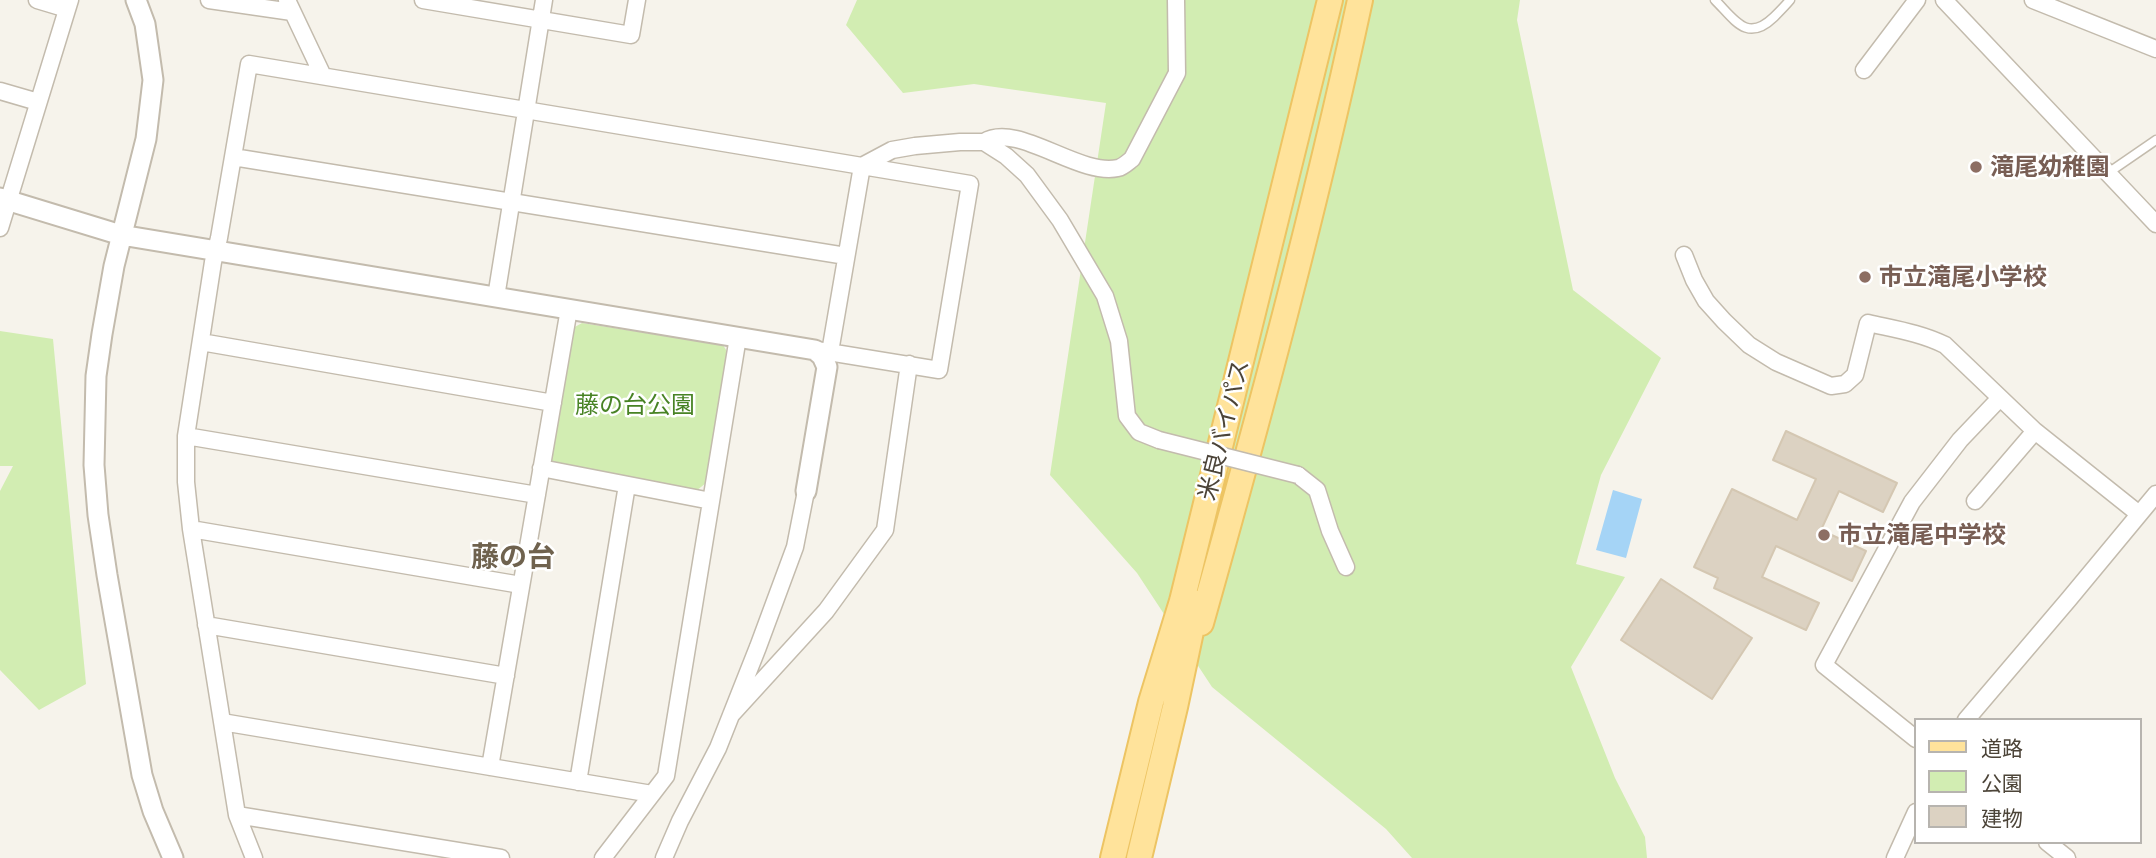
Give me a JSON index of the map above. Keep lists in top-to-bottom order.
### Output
{
  "streets": {
    "main road": ["米良バイパス"]
  },
  "districts": ["藤の台"],
  "parks": ["藤の台公園"],
  "places": ["滝尾幼稚園", "市立滝尾小学校", "市立滝尾中学校"],
  "legend": ["道路", "公園", "建物"]
}
